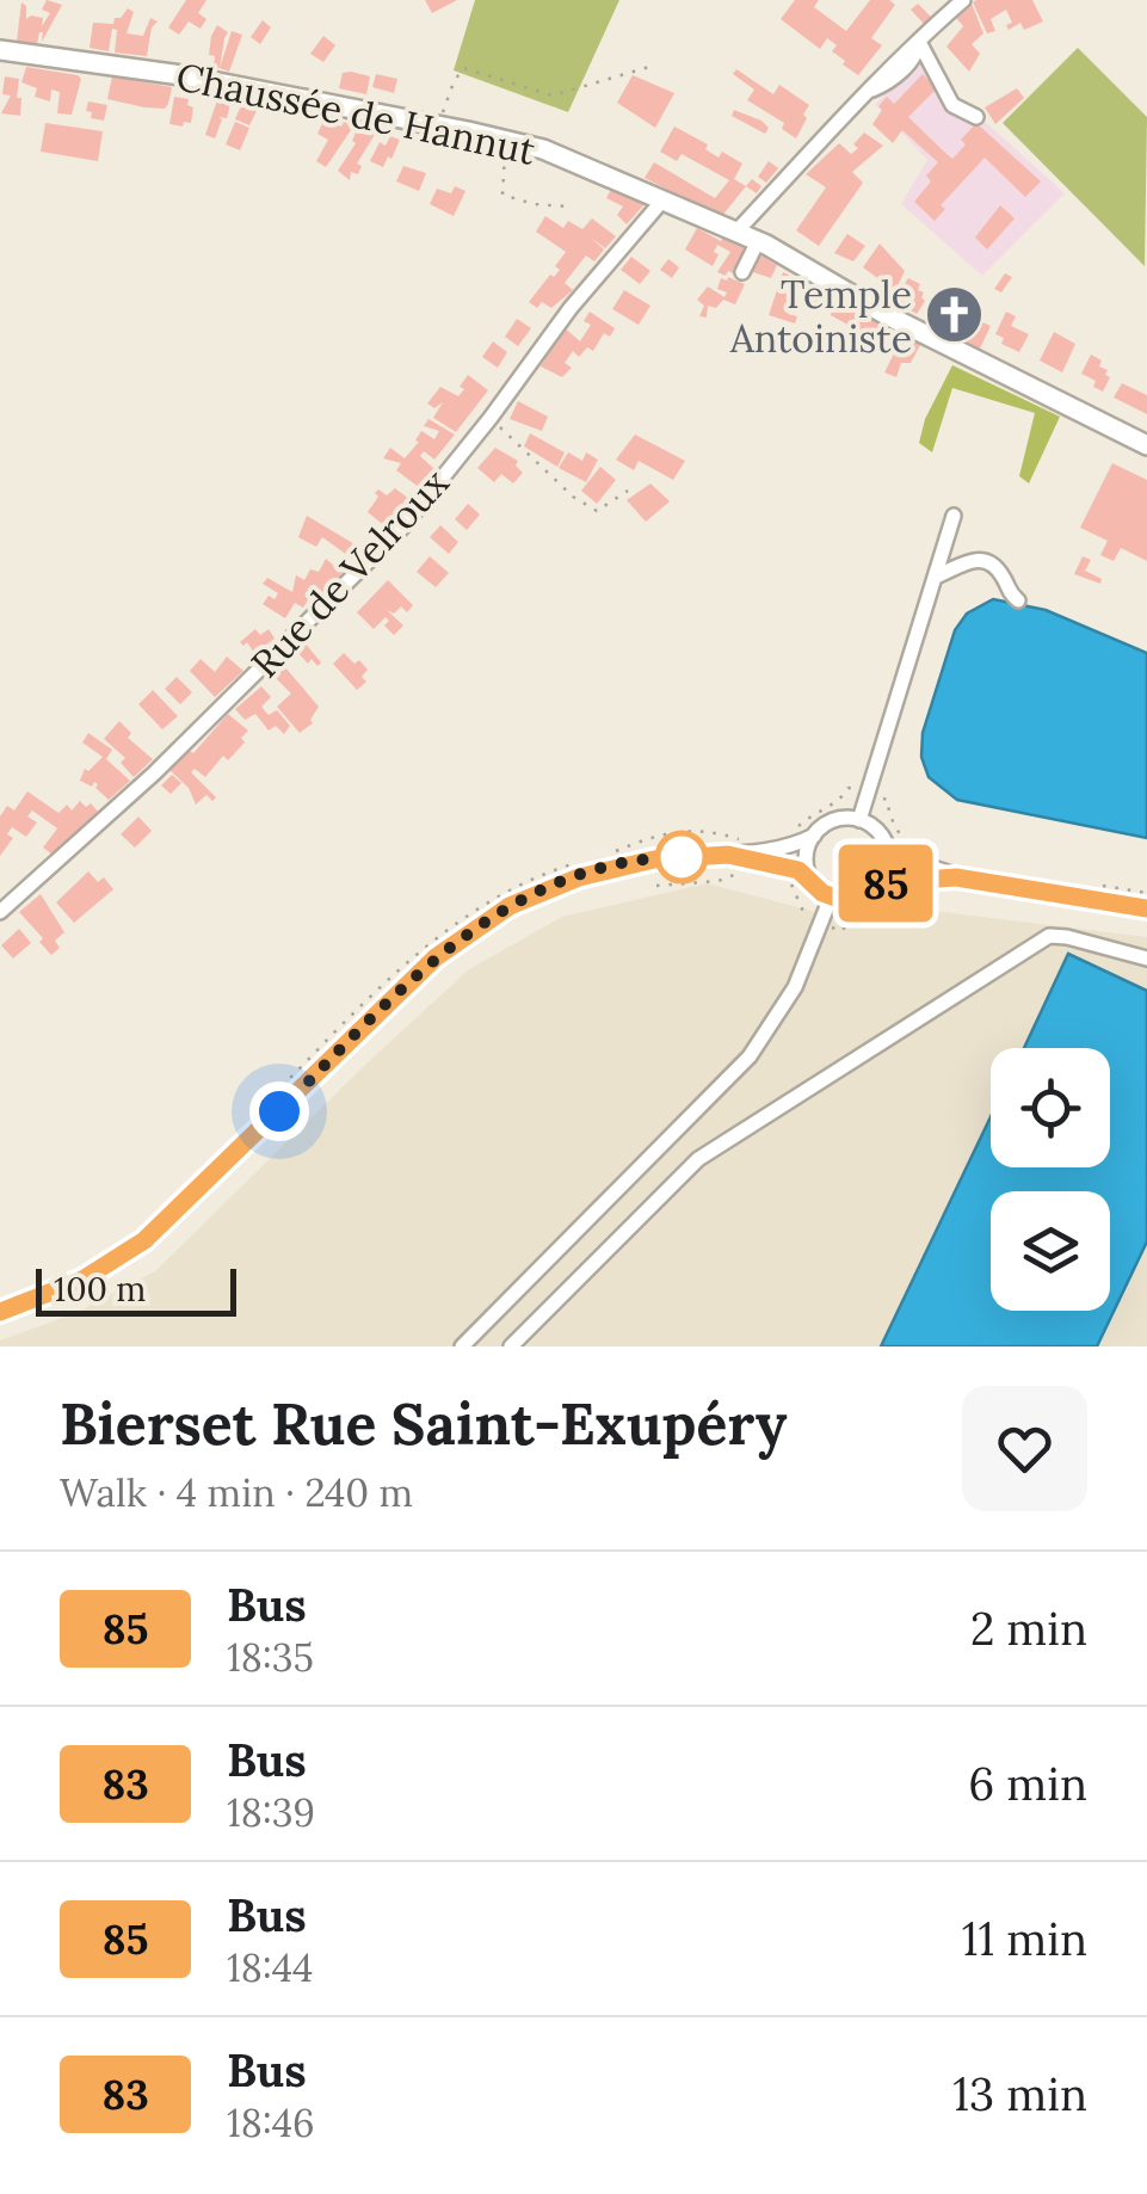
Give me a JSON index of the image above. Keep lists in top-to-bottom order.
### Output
{
  "streets": {
    "main road": ["Chaussée de Hannut"],
    "street": ["Rue de Velroux"]
  },
  "crossings": [
    ["Chaussée de Hannut", "Rue de Velroux"]
  ],
  "places": {
    "church": ["Temple Antoiniste"]
  },
  "lines": ["bus line 85"],
  "scale_bar": "100 m",
  "page": {
    "on_map": "85",
    "scale": "100 m",
    "heading": ["Bierset Rue Saint-Exupéry", "Walk · 4 min · 240 m"],
    "list": [
      {
        "mark": "85",
        "name": "Bus",
        "note": "18:35",
        "value": "2 min"
      },
      {
        "mark": "83",
        "name": "Bus",
        "note": "18:39",
        "value": "6 min"
      },
      {
        "mark": "85",
        "name": "Bus",
        "note": "18:44",
        "value": "11 min"
      },
      {
        "mark": "83",
        "name": "Bus",
        "note": "18:46",
        "value": "13 min"
      }
    ]
  }
}
